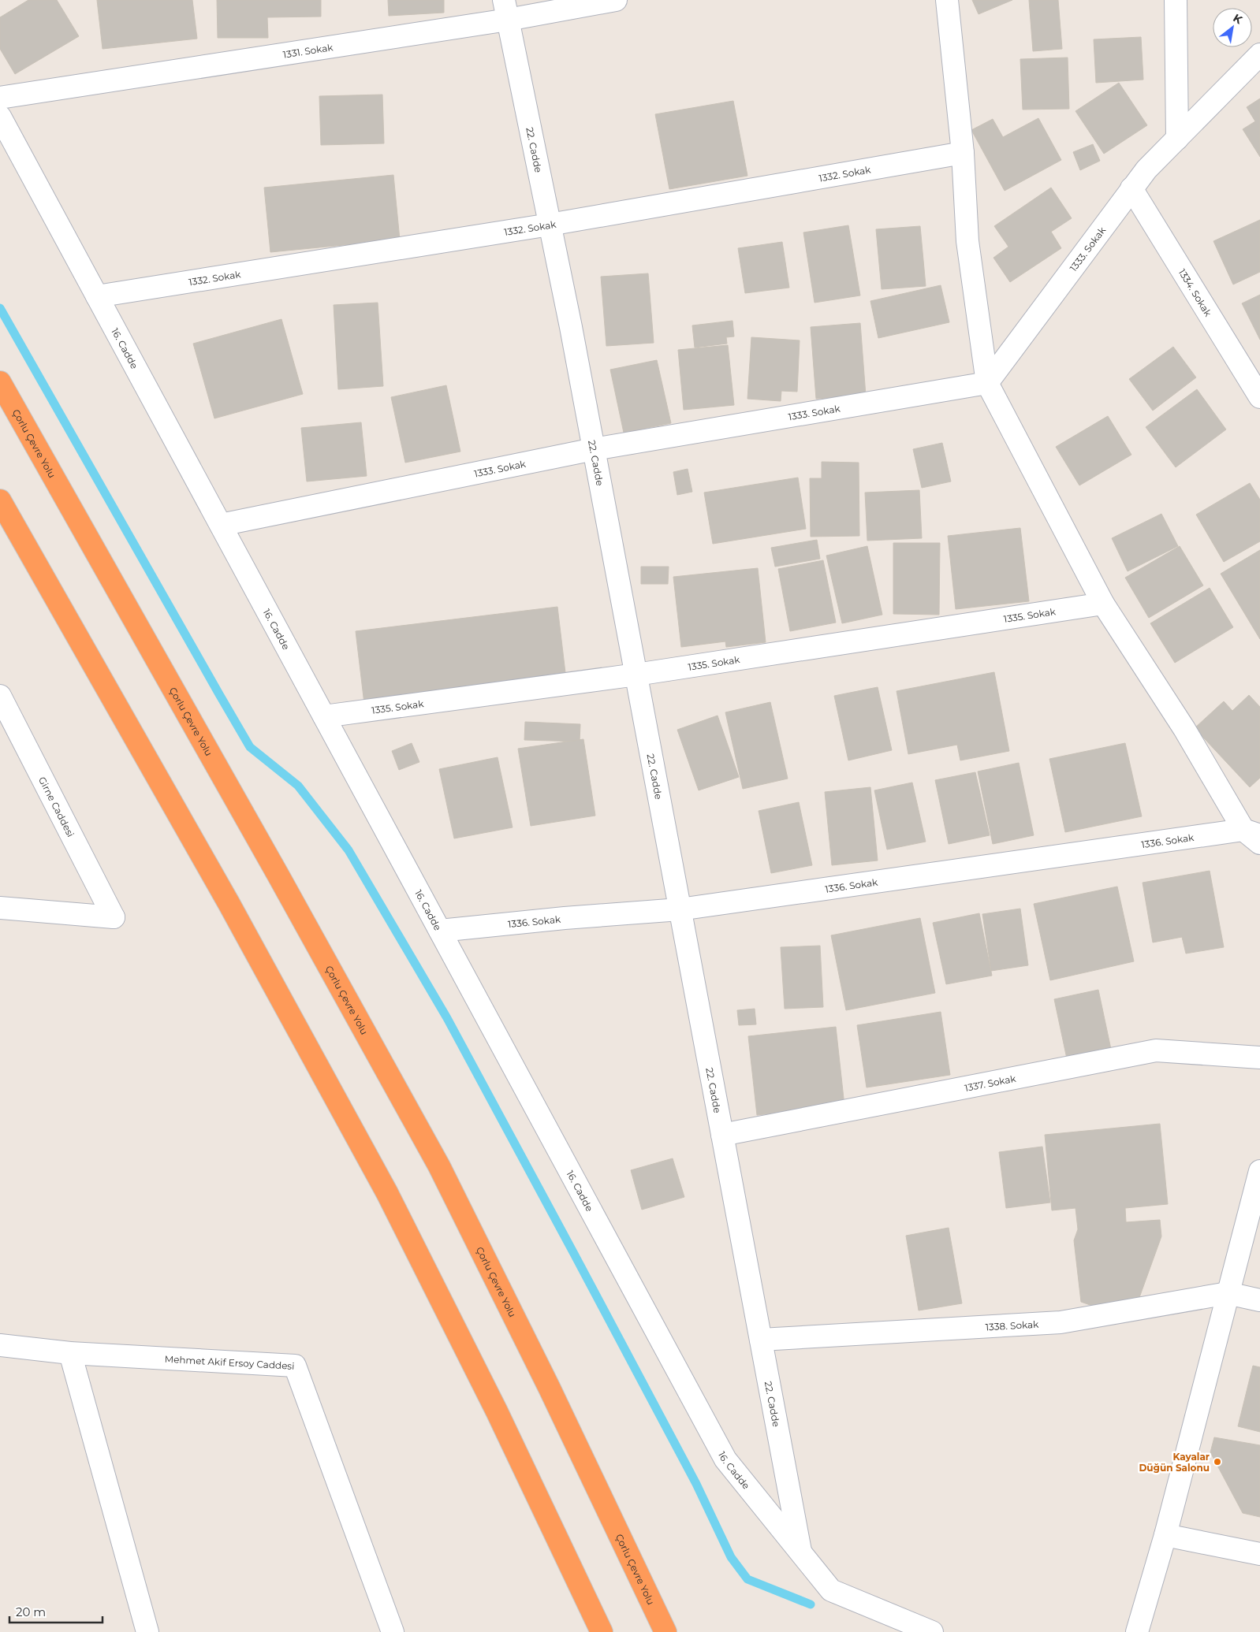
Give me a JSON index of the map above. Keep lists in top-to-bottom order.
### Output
{
  "streets": {
    "highway": ["Çorlu Çevre Yolu"],
    "street": [
      "1331. Sokak",
      "22. Cadde",
      "1332. Sokak",
      "1333. Sokak",
      "1334. Sokak",
      "16. Cadde",
      "1335. Sokak",
      "Girne Caddesi",
      "1336. Sokak",
      "1337. Sokak",
      "1338. Sokak",
      "Mehmet Akif Ersoy Caddesi"
    ]
  },
  "crossings": [
    ["1331. Sokak", "22. Cadde"],
    ["22. Cadde", "1332. Sokak"],
    ["22. Cadde", "1333. Sokak"],
    ["22. Cadde", "16. Cadde"],
    ["22. Cadde", "1335. Sokak"],
    ["22. Cadde", "1336. Sokak"],
    ["22. Cadde", "1337. Sokak"],
    ["22. Cadde", "1338. Sokak"],
    ["1332. Sokak", "16. Cadde"],
    ["1333. Sokak", "1334. Sokak"],
    ["1333. Sokak", "16. Cadde"],
    ["16. Cadde", "1335. Sokak"],
    ["16. Cadde", "1336. Sokak"]
  ],
  "places": ["Kayalar Düğün Salonu"],
  "scale_bar": "20 m",
  "north": "top right"
}
